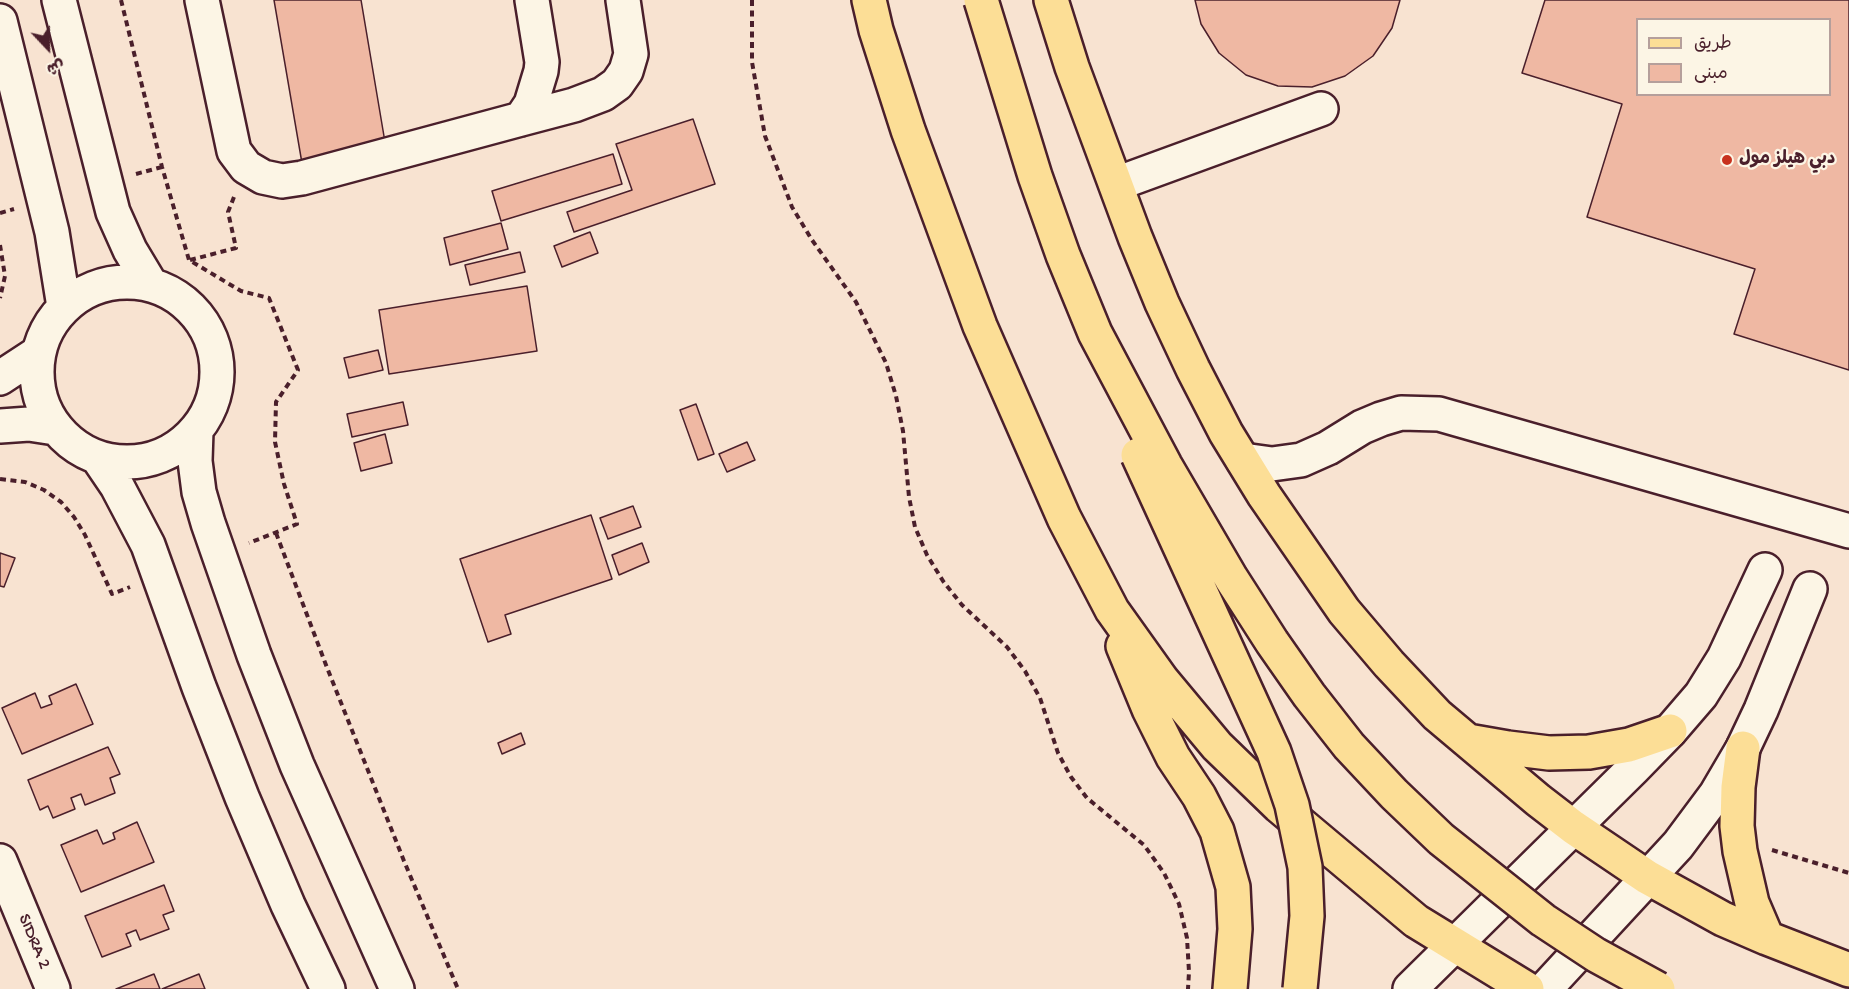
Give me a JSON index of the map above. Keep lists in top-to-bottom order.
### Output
{
  "streets": {
    "street": ["SIDRA 2"]
  },
  "places": ["دبي هيلز مول"],
  "legend": ["طريق", "مبنى"],
  "north": "bottom"
}
